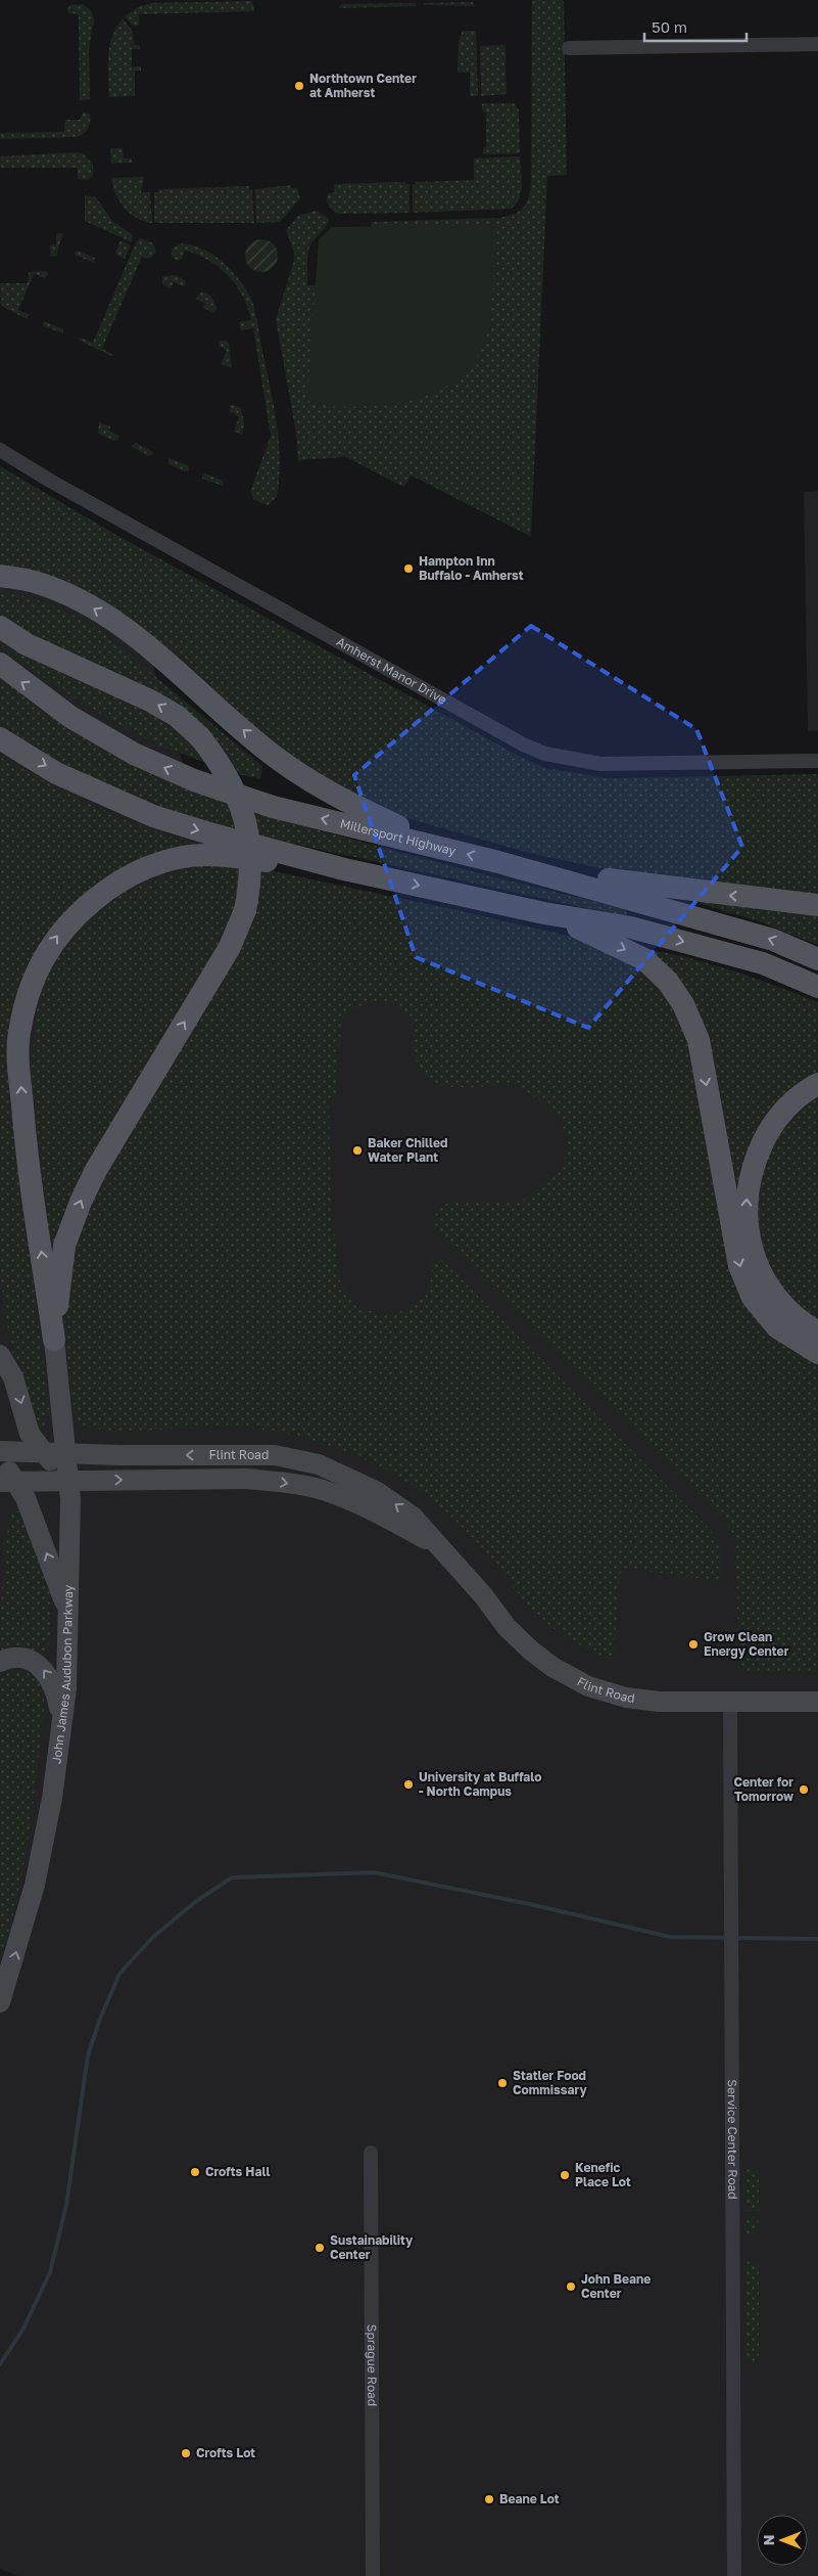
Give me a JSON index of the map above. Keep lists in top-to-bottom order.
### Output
{
  "streets": {
    "main road": ["Millersport Highway"],
    "street": [
      "Amherst Manor Drive",
      "Flint Road",
      "John James Audubon Parkway",
      "Service Center Road",
      "Sprague Road"
    ]
  },
  "crossings": [
    ["Flint Road", "John James Audubon Parkway"],
    ["Flint Road", "Service Center Road"]
  ],
  "one_way": ["John James Audubon Parkway"],
  "places": [
    "Northtown Center at Amherst",
    "Hampton Inn Buffalo - Amherst",
    "Baker Chilled Water Plant",
    "Grow Clean Energy Center",
    "University at Buffalo - North Campus",
    "Center for Tomorrow",
    "Statler Food Commissary",
    "Crofts Hall",
    "Kenefic Place Lot",
    "Sustainability Center",
    "John Beane Center",
    "Crofts Lot",
    "Beane Lot"
  ],
  "scale_bar": "50 m",
  "north": "left"
}
